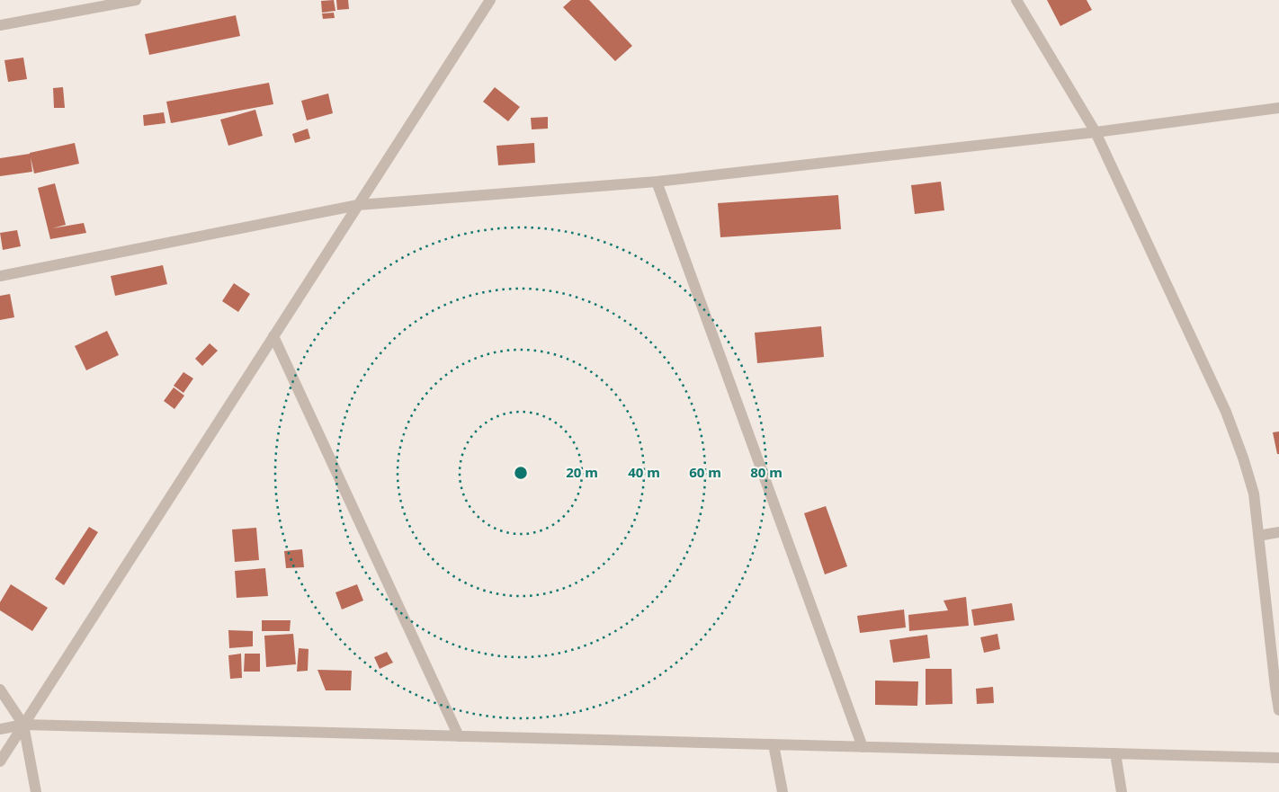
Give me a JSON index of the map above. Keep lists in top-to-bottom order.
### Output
{
  "rings": [
    "20 m",
    "40 m",
    "60 m",
    "80 m"
  ]
}
